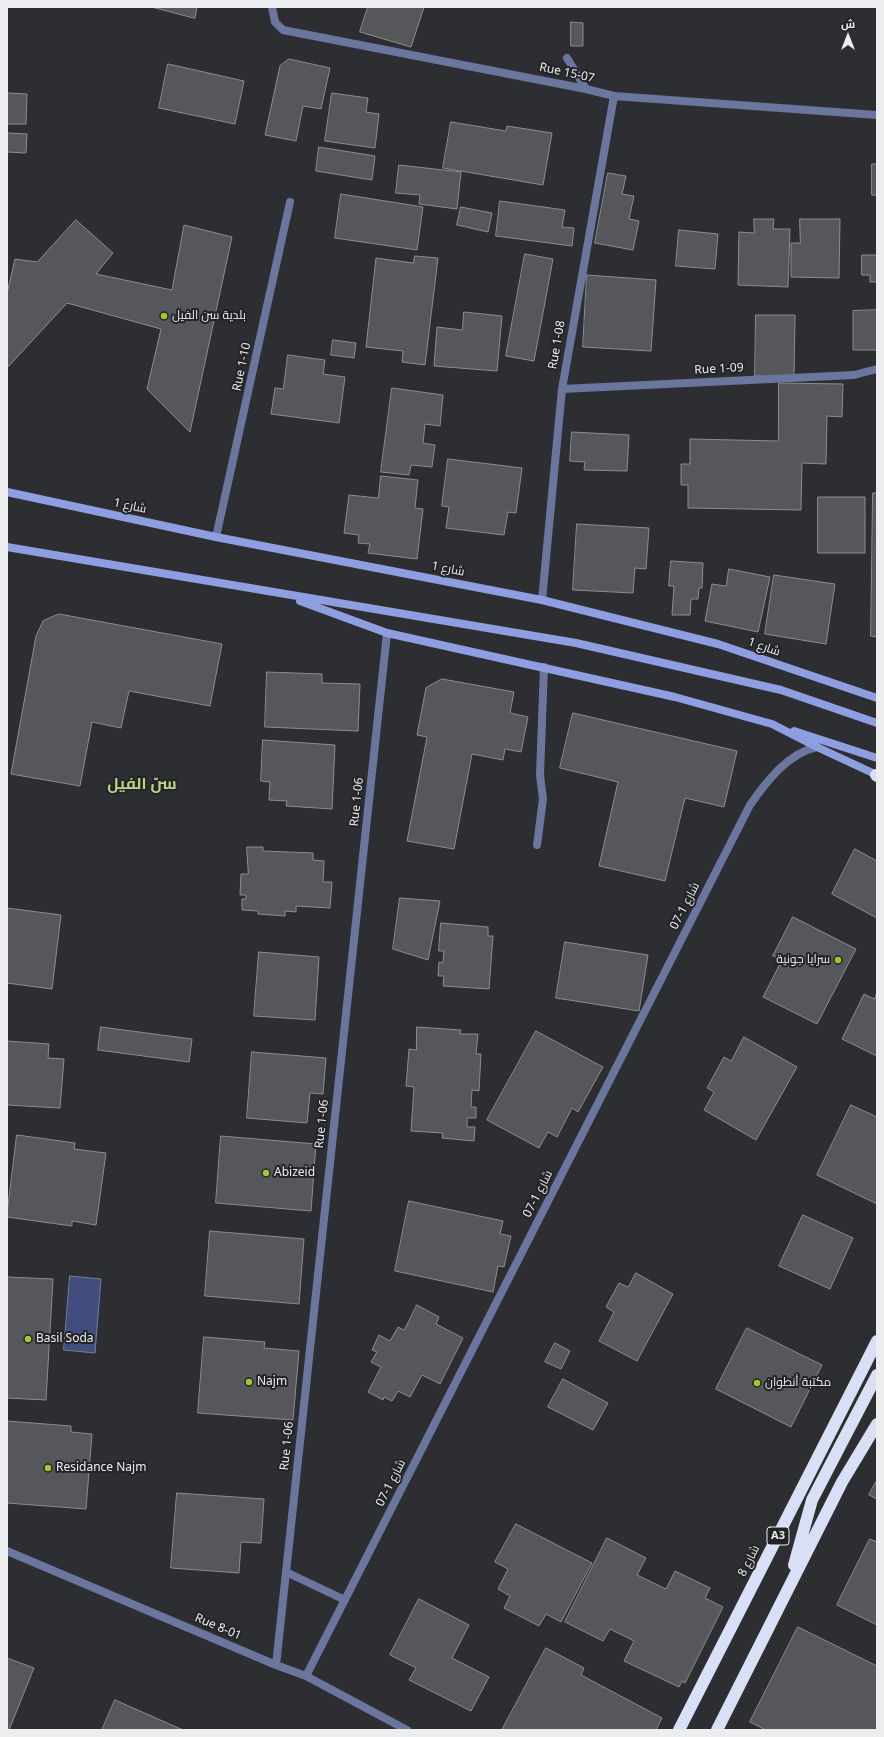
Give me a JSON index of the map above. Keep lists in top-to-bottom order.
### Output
{
  "streets": {
    "highway": ["A3", "شارع 8"],
    "main road": ["شارع 1"],
    "street": [
      "Rue 15-07",
      "Rue 1-08",
      "Rue 1-10",
      "Rue 1-09",
      "Rue 1-06",
      "شارع 1-07",
      "Rue 8-01"
    ]
  },
  "crossings": [
    ["Rue 15-07", "Rue 1-08"],
    ["Rue 1-08", "Rue 1-09"],
    ["Rue 1-08", "شارع 1"],
    ["Rue 1-10", "شارع 1"],
    ["Rue 1-06", "Rue 8-01"],
    ["شارع 1-07", "Rue 8-01"]
  ],
  "districts": ["سنّ الفيل"],
  "places": [
    "بلدية سن الفيل",
    "سرايا جونية",
    "Abizeid",
    "Basil Soda",
    "Najm",
    "مكتبة أنطوان",
    "Residance Najm"
  ],
  "north": "top"
}
